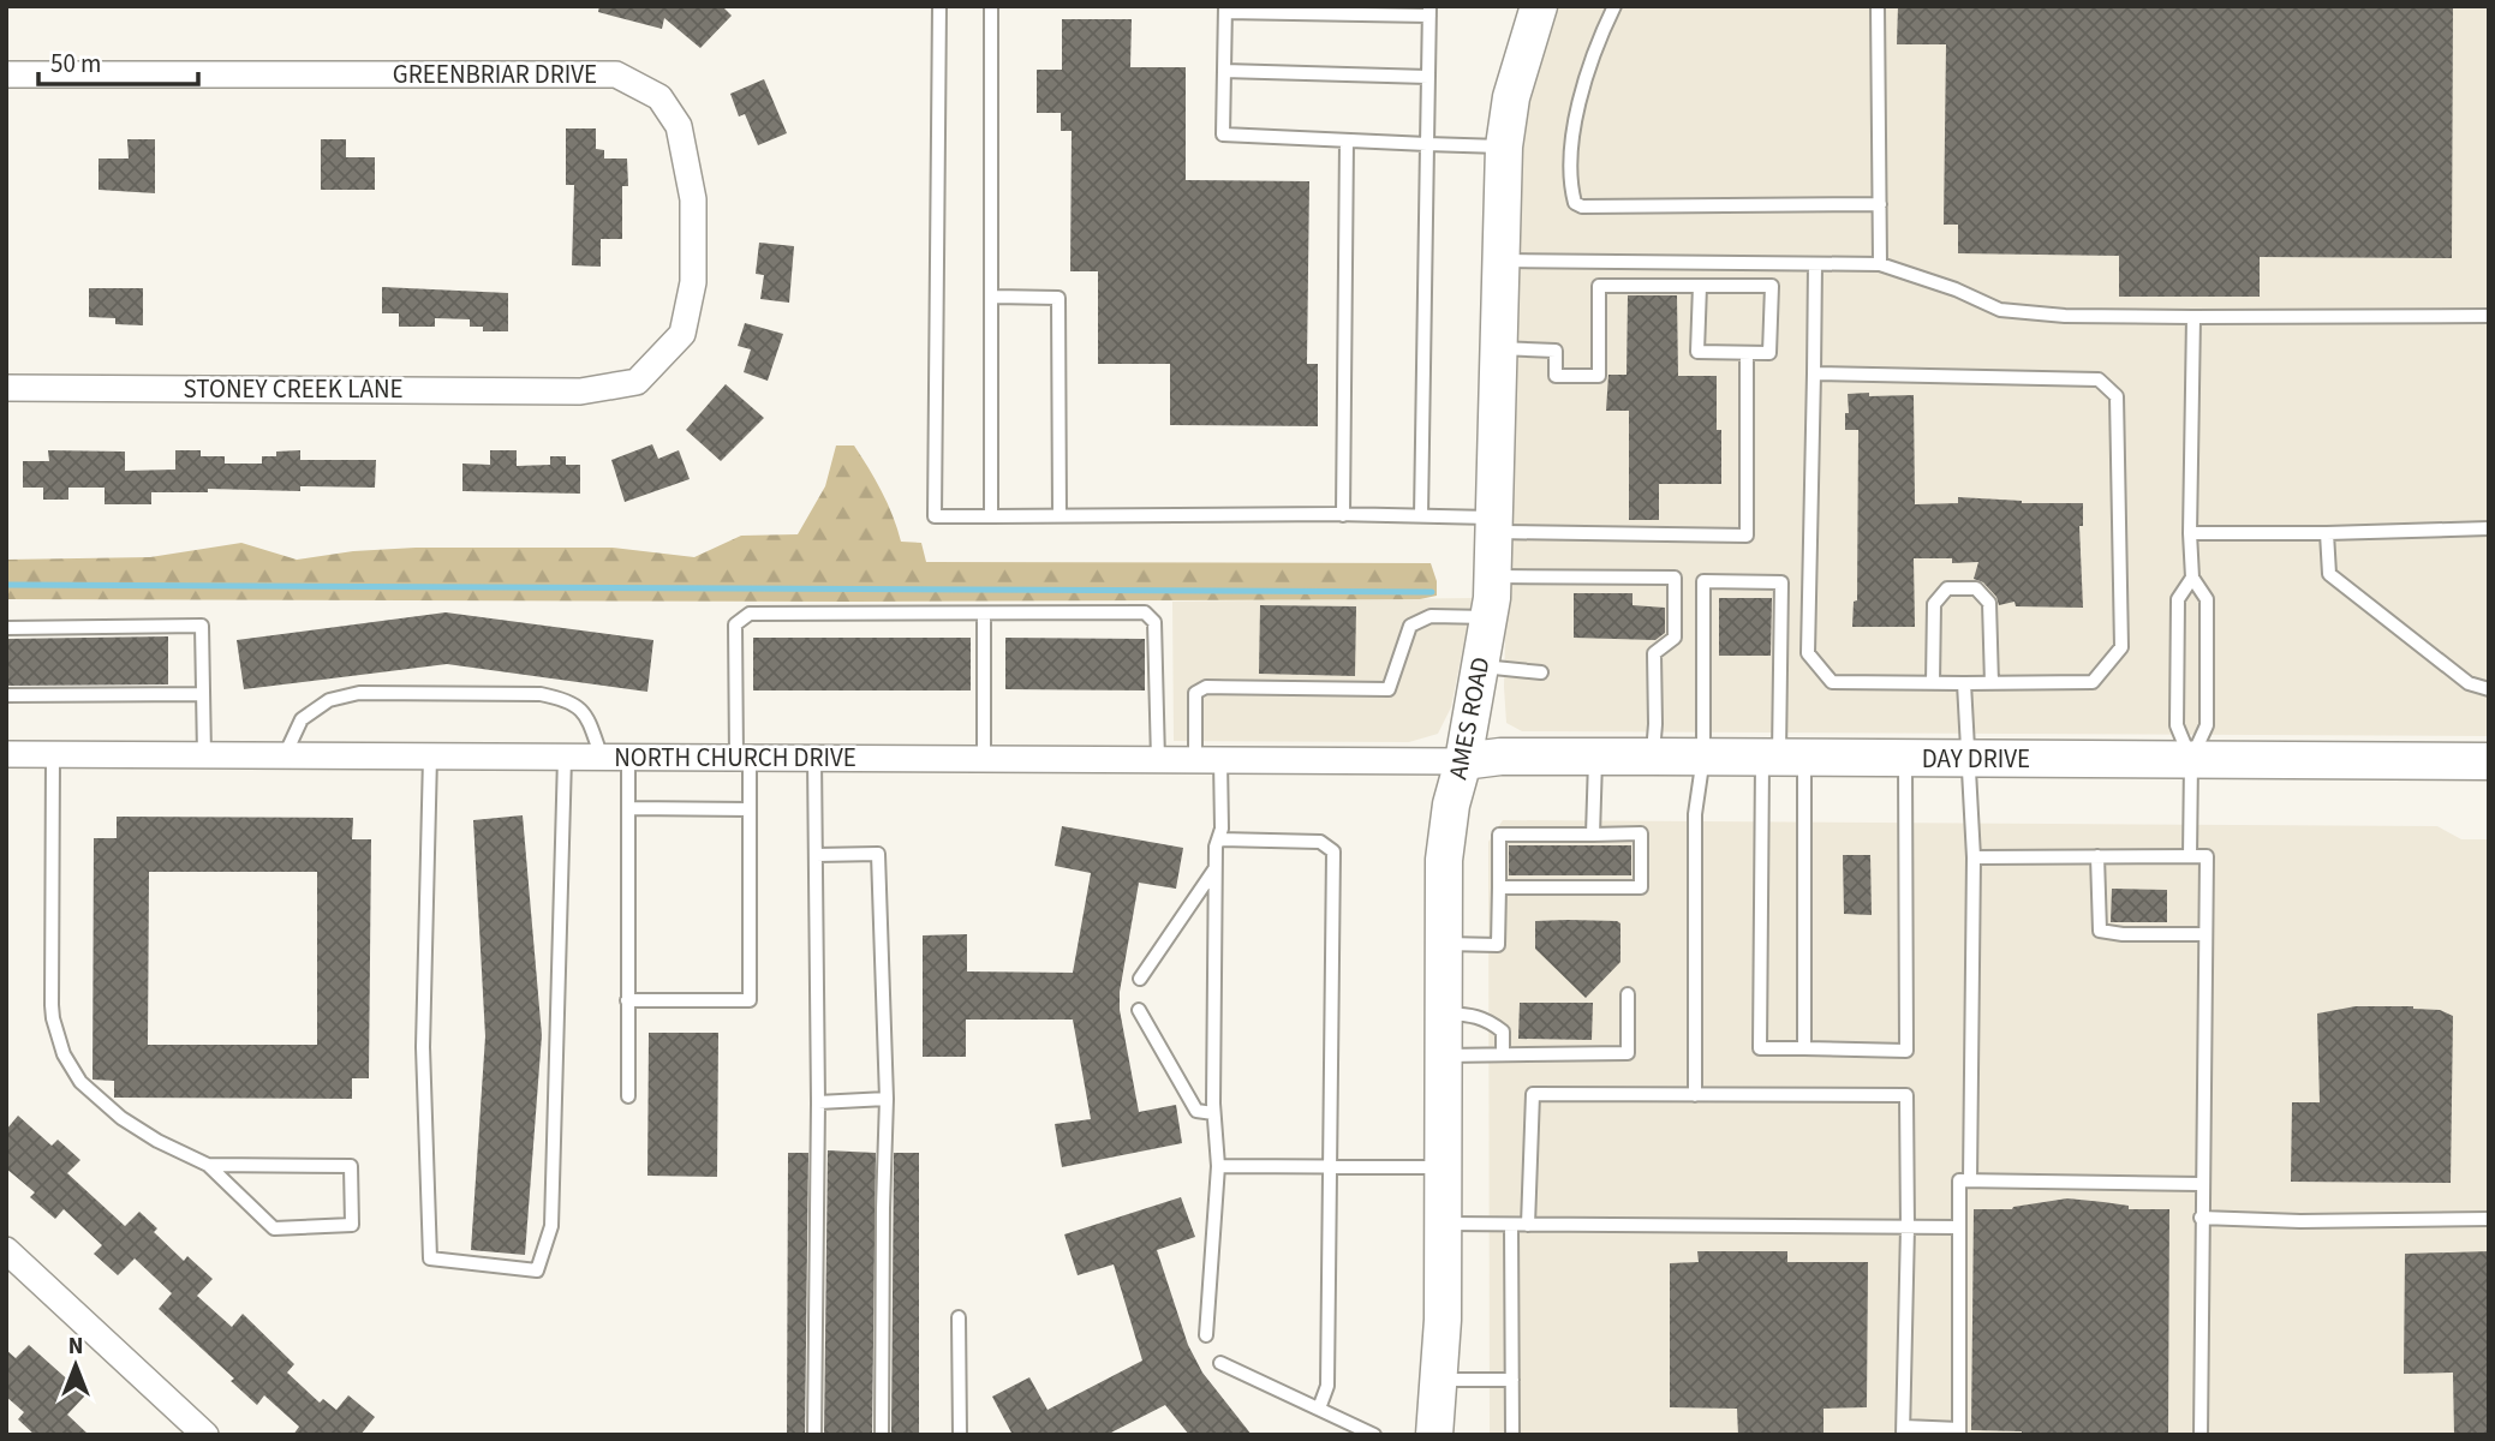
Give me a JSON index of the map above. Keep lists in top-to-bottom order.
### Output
{
  "streets": {
    "street": [
      "GREENBRIAR DRIVE",
      "STONEY CREEK LANE",
      "AMES ROAD",
      "NORTH CHURCH DRIVE",
      "DAY DRIVE"
    ]
  },
  "crossings": [
    ["GREENBRIAR DRIVE", "STONEY CREEK LANE"],
    ["AMES ROAD", "NORTH CHURCH DRIVE"],
    ["AMES ROAD", "DAY DRIVE"],
    ["NORTH CHURCH DRIVE", "DAY DRIVE"]
  ],
  "scale_bar": "50 m",
  "north": "top"
}
